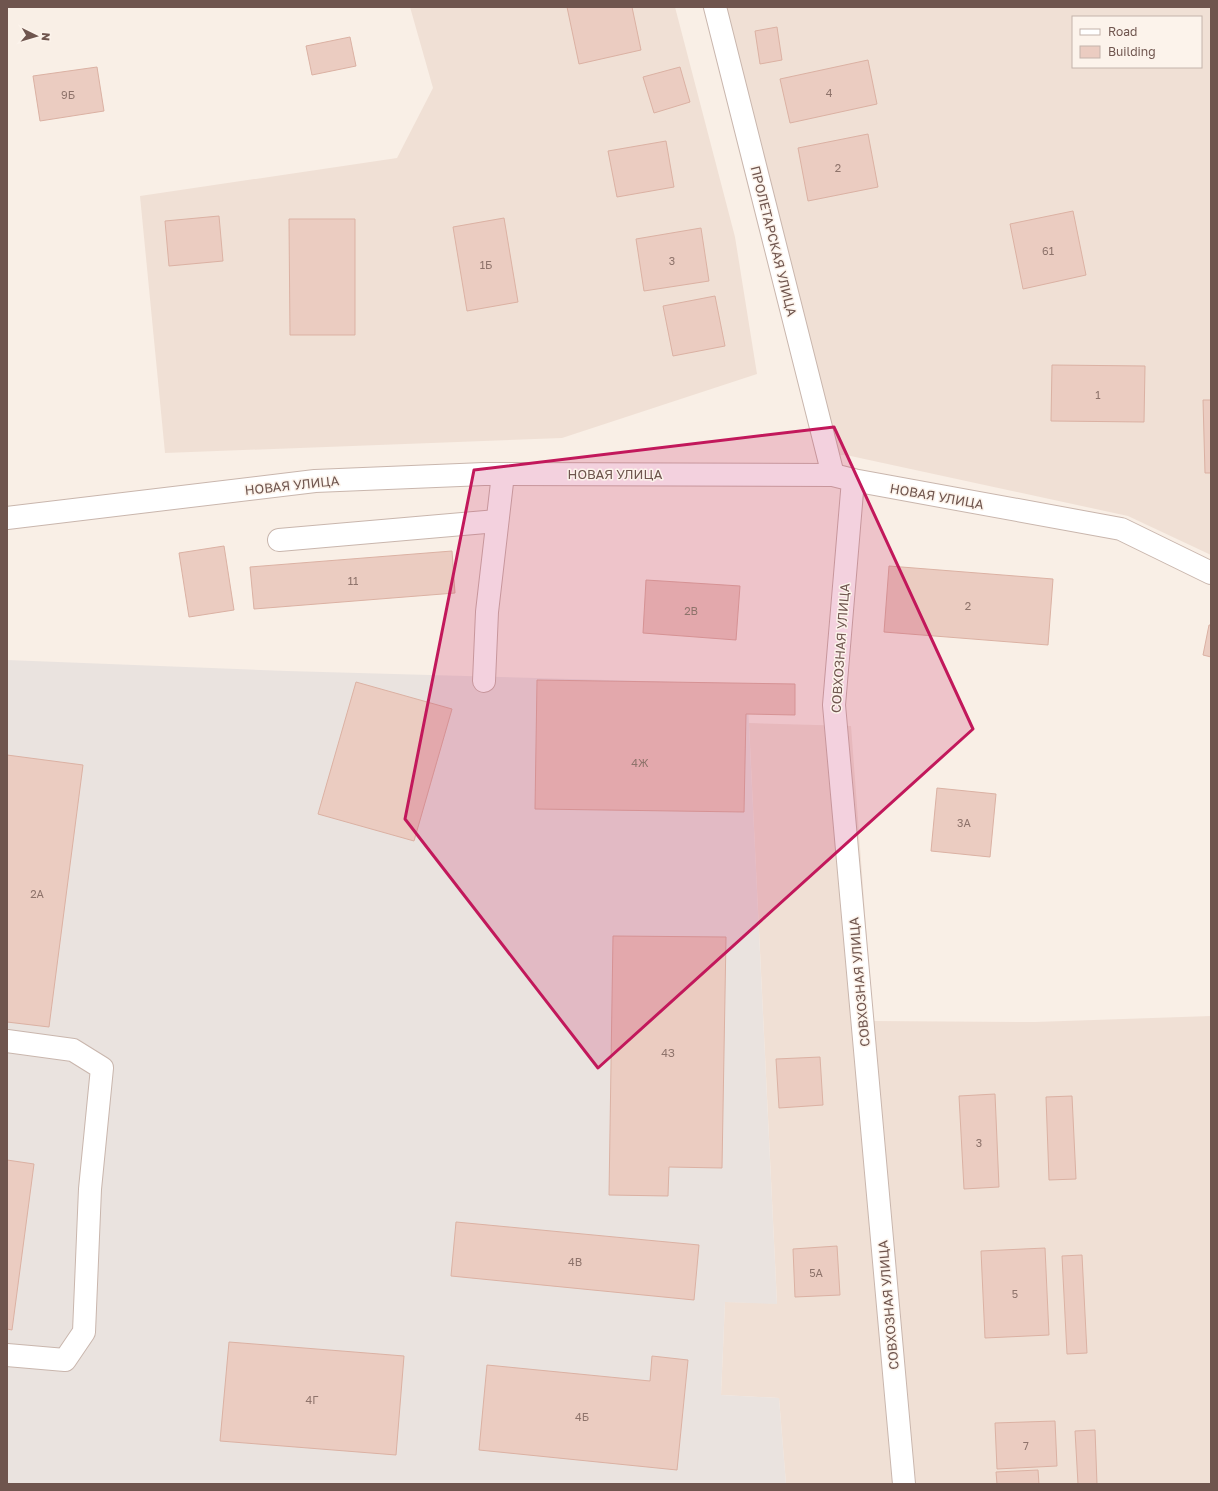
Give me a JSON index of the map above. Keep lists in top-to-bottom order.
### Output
{
  "streets": {
    "street": ["ПРОЛЕТАРСКАЯ УЛИЦА", "НОВАЯ УЛИЦА", "СОВХОЗНАЯ УЛИЦА"]
  },
  "crossings": [
    ["ПРОЛЕТАРСКАЯ УЛИЦА", "НОВАЯ УЛИЦА"],
    ["ПРОЛЕТАРСКАЯ УЛИЦА", "СОВХОЗНАЯ УЛИЦА"],
    ["НОВАЯ УЛИЦА", "СОВХОЗНАЯ УЛИЦА"]
  ],
  "house_numbers": [
    "4",
    "9Б",
    "2",
    "61",
    "3",
    "1Б",
    "1",
    "11",
    "2",
    "2В",
    "4Ж",
    "3А",
    "2А",
    "4З",
    "3",
    "4В",
    "5А",
    "5",
    "4Г",
    "4Б",
    "7"
  ],
  "legend": ["Road", "Building"],
  "north": "right"
}
